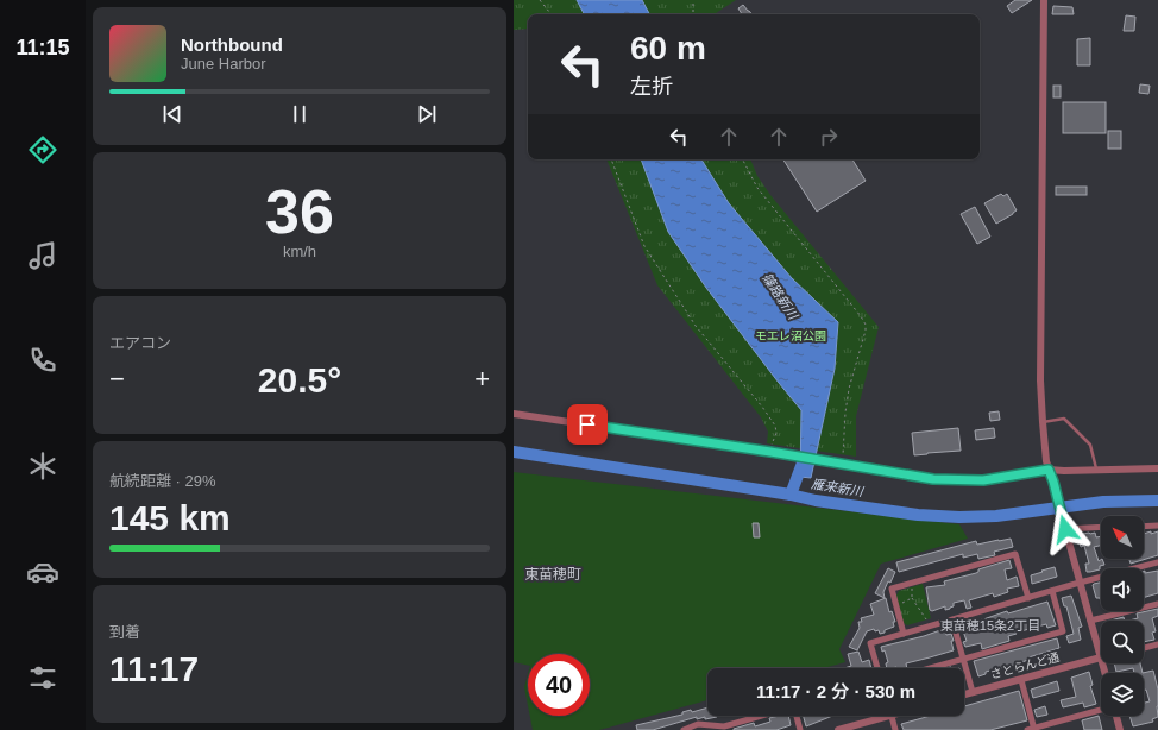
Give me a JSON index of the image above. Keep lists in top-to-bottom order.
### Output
{
  "streets": {
    "street": ["さとらんど通"]
  },
  "districts": ["東苗穂町", "東苗穂15条2丁目"],
  "water": ["篠路新川", "雁来新川"],
  "parks": ["モエレ沼公園"],
  "north": "top left",
  "page": {
    "tabs": "11:15",
    "turn": ["60 m", "左折"],
    "song": ["Northbound", "June Harbor"],
    "tile": [
      ["36", "km/h"],
      "エアコン",
      ["航続距離 · 29%", "145 km"],
      ["到着", "11:17"]
    ],
    "heat": ["−", "20.5°", "+"],
    "limit": "40",
    "trip": "11:17 · 2 分 · 530 m"
  }
}
